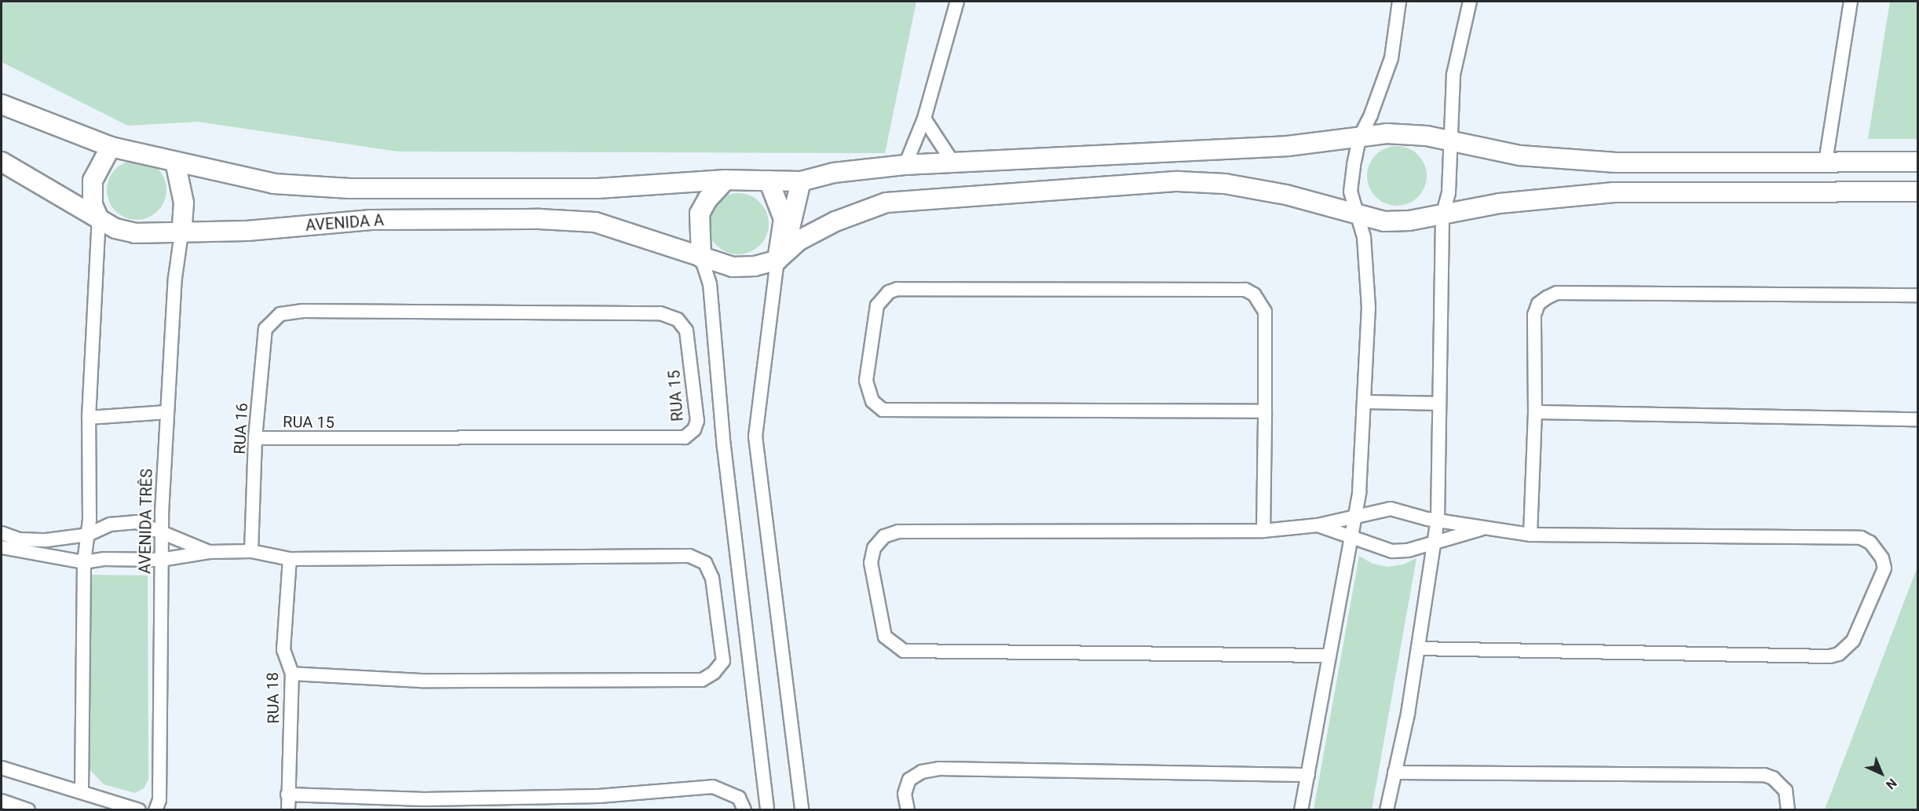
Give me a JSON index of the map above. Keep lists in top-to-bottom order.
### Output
{
  "streets": {
    "main road": ["AVENIDA A"],
    "street": [
      "RUA 15",
      "RUA 16",
      "AVENIDA TRÊS",
      "RUA 18"
    ]
  },
  "crossings": [
    ["AVENIDA A", "AVENIDA TRÊS"],
    ["RUA 15", "RUA 16"]
  ],
  "north": "bottom right"
}
